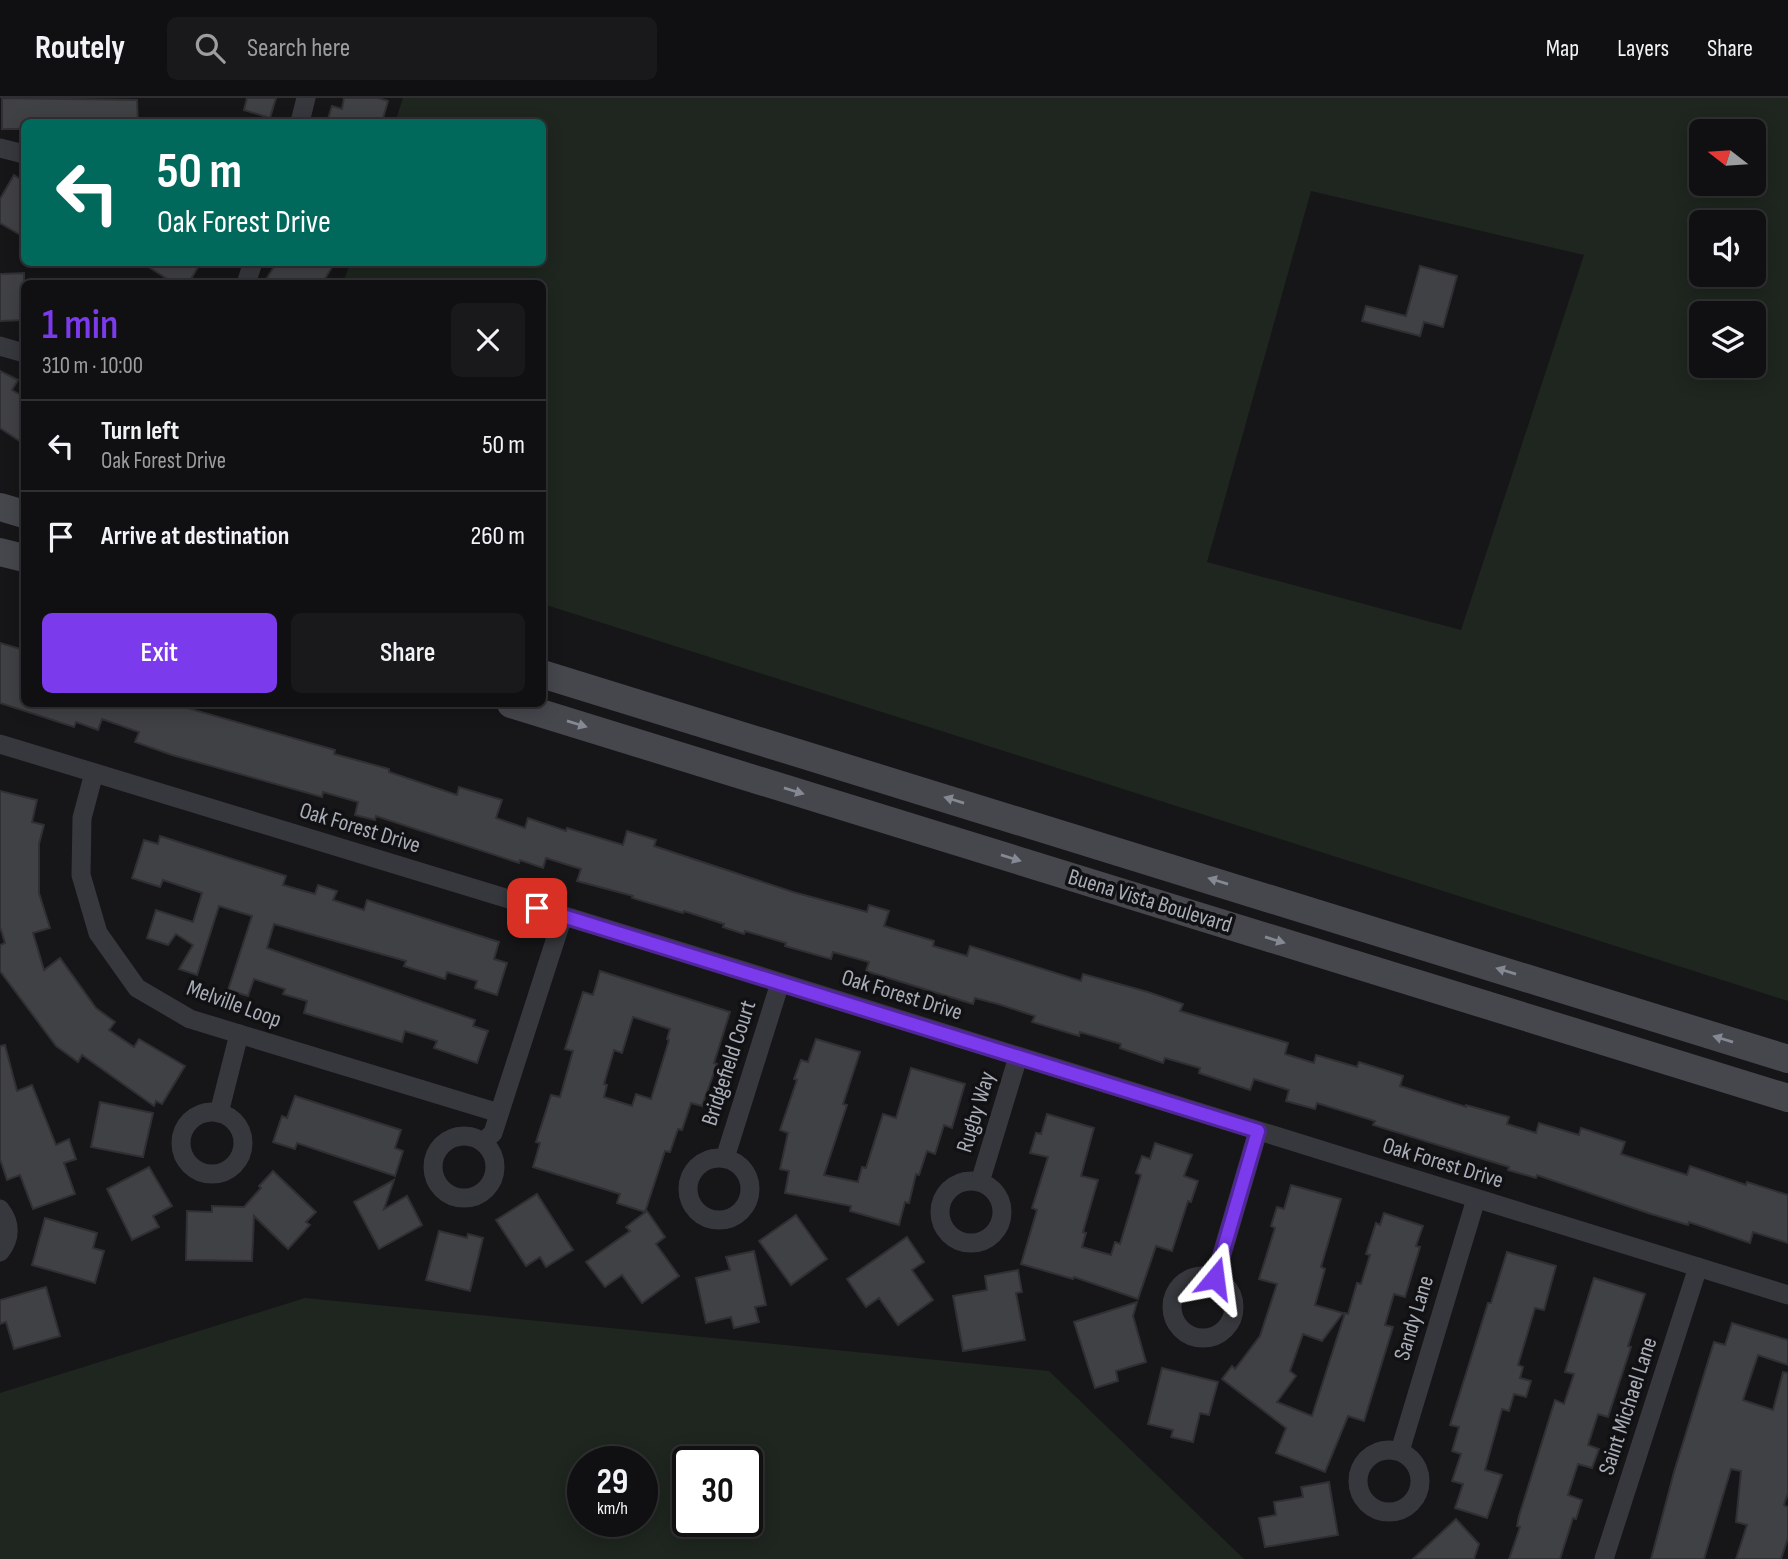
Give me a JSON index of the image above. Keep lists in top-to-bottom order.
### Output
{
  "streets": {
    "main road": ["Buena Vista Boulevard"],
    "street": [
      "Oak Forest Drive",
      "Melville Loop",
      "Bridgefield Court",
      "Rugby Way",
      "Sandy Lane",
      "Saint Michael Lane"
    ]
  },
  "crossings": [
    ["Oak Forest Drive", "Melville Loop"],
    ["Oak Forest Drive", "Bridgefield Court"],
    ["Oak Forest Drive", "Rugby Way"],
    ["Oak Forest Drive", "Sandy Lane"],
    ["Oak Forest Drive", "Saint Michael Lane"]
  ],
  "north": "left",
  "page": {
    "header": "Routely",
    "search": "Search here",
    "nav": ["Map", "Layers", "Share"],
    "turn": ["50 m", "Oak Forest Drive"],
    "heading": ["1 min", "310 m · 10:00"],
    "list": [
      {
        "name": "Turn left",
        "note": "Oak Forest Drive",
        "value": "50 m"
      },
      {
        "name": "Arrive at destination",
        "value": "260 m"
      }
    ],
    "buttons": ["Exit", "Share"],
    "speed": "29 km/h",
    "limit": "30"
  }
}
